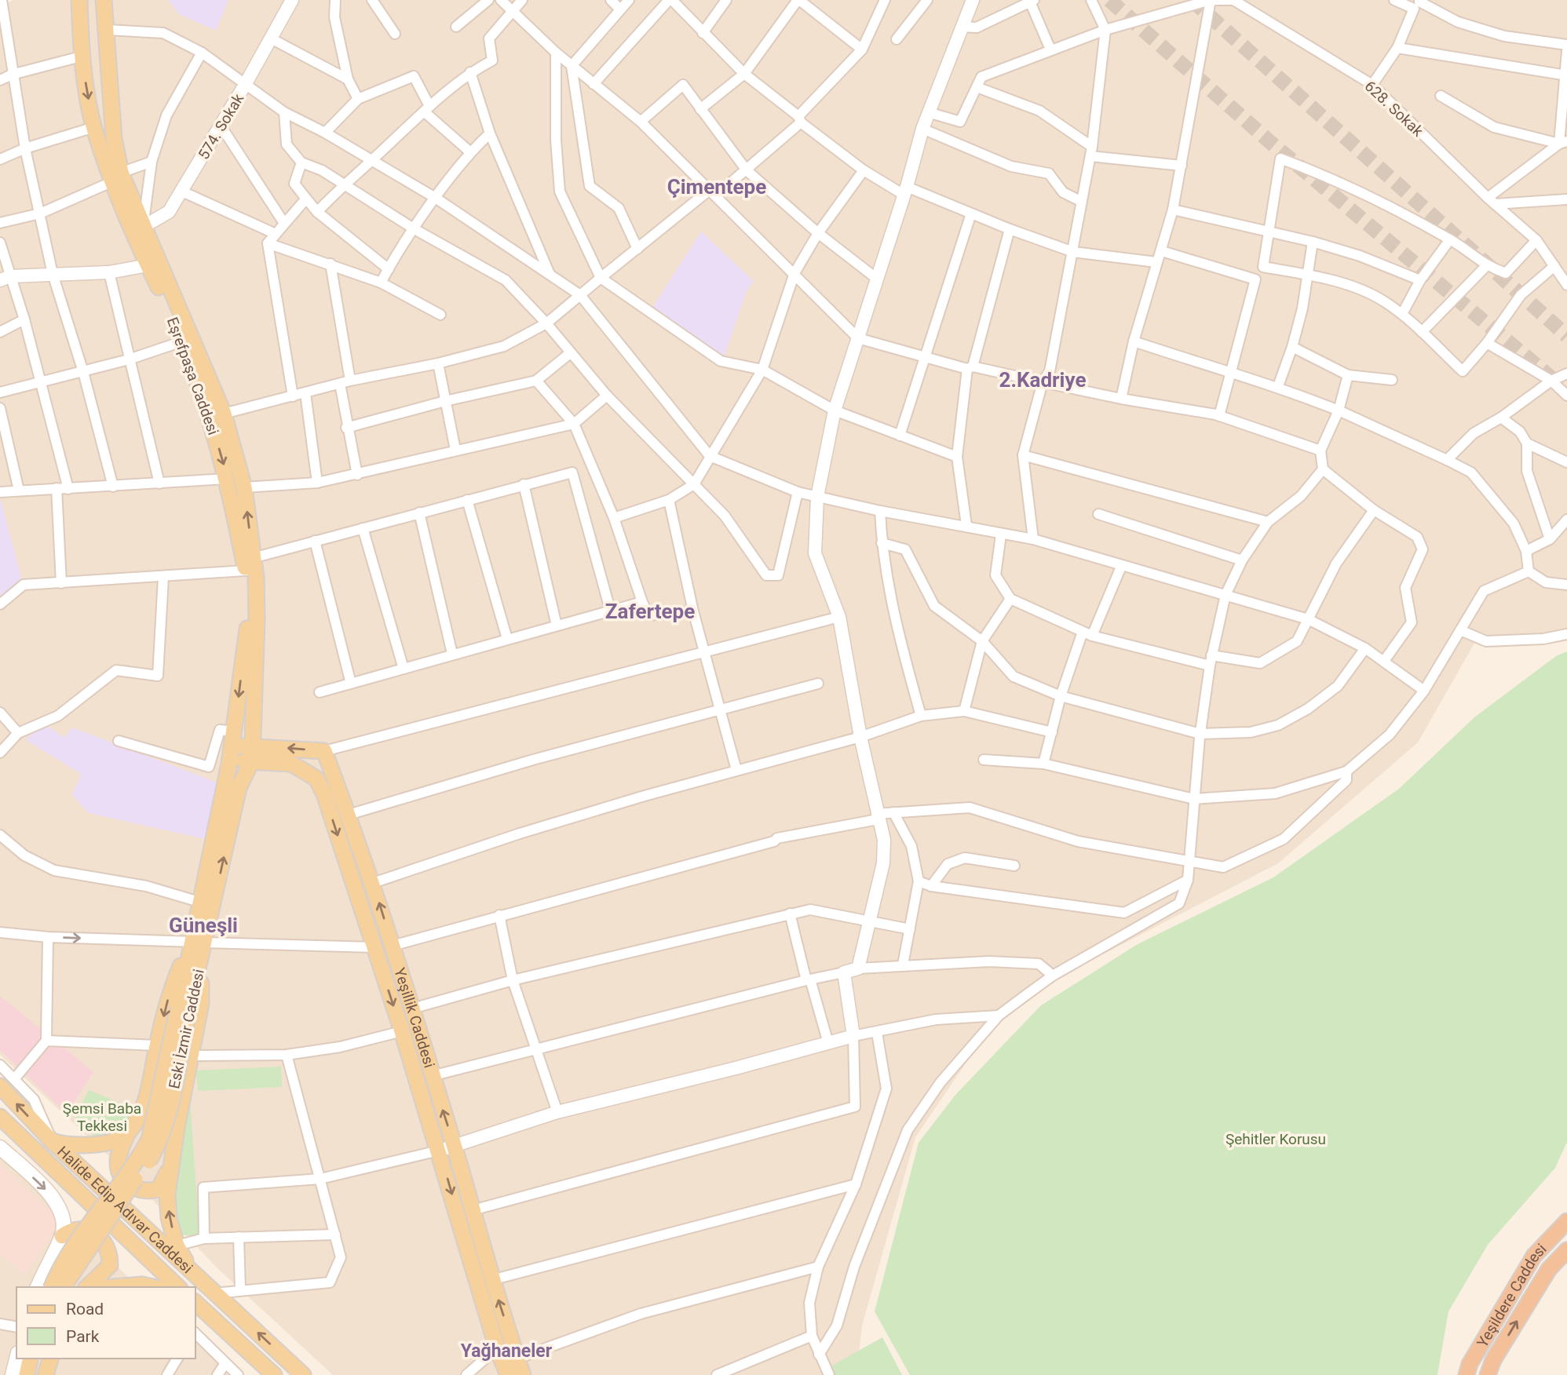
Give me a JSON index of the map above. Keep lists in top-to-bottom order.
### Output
{
  "streets": {
    "highway": ["Yeşildere Caddesi"],
    "main road": [
      "Eşrefpaşa Caddesi",
      "Yeşillik Caddesi",
      "Eski İzmir Caddesi",
      "Halide Edip Adıvar Caddesi"
    ],
    "street": ["628. Sokak", "574. Sokak"]
  },
  "crossings": [
    ["574. Sokak", "Eşrefpaşa Caddesi"],
    ["Eşrefpaşa Caddesi", "Yeşillik Caddesi"],
    ["Eşrefpaşa Caddesi", "Eski İzmir Caddesi"],
    ["Yeşillik Caddesi", "Eski İzmir Caddesi"]
  ],
  "districts": [
    "Çimentepe",
    "2.Kadriye",
    "Zafertepe",
    "Güneşli",
    "Yağhaneler"
  ],
  "parks": ["Şemsi Baba Tekkesi", "Şehitler Korusu"],
  "legend": ["Road", "Park"]
}
